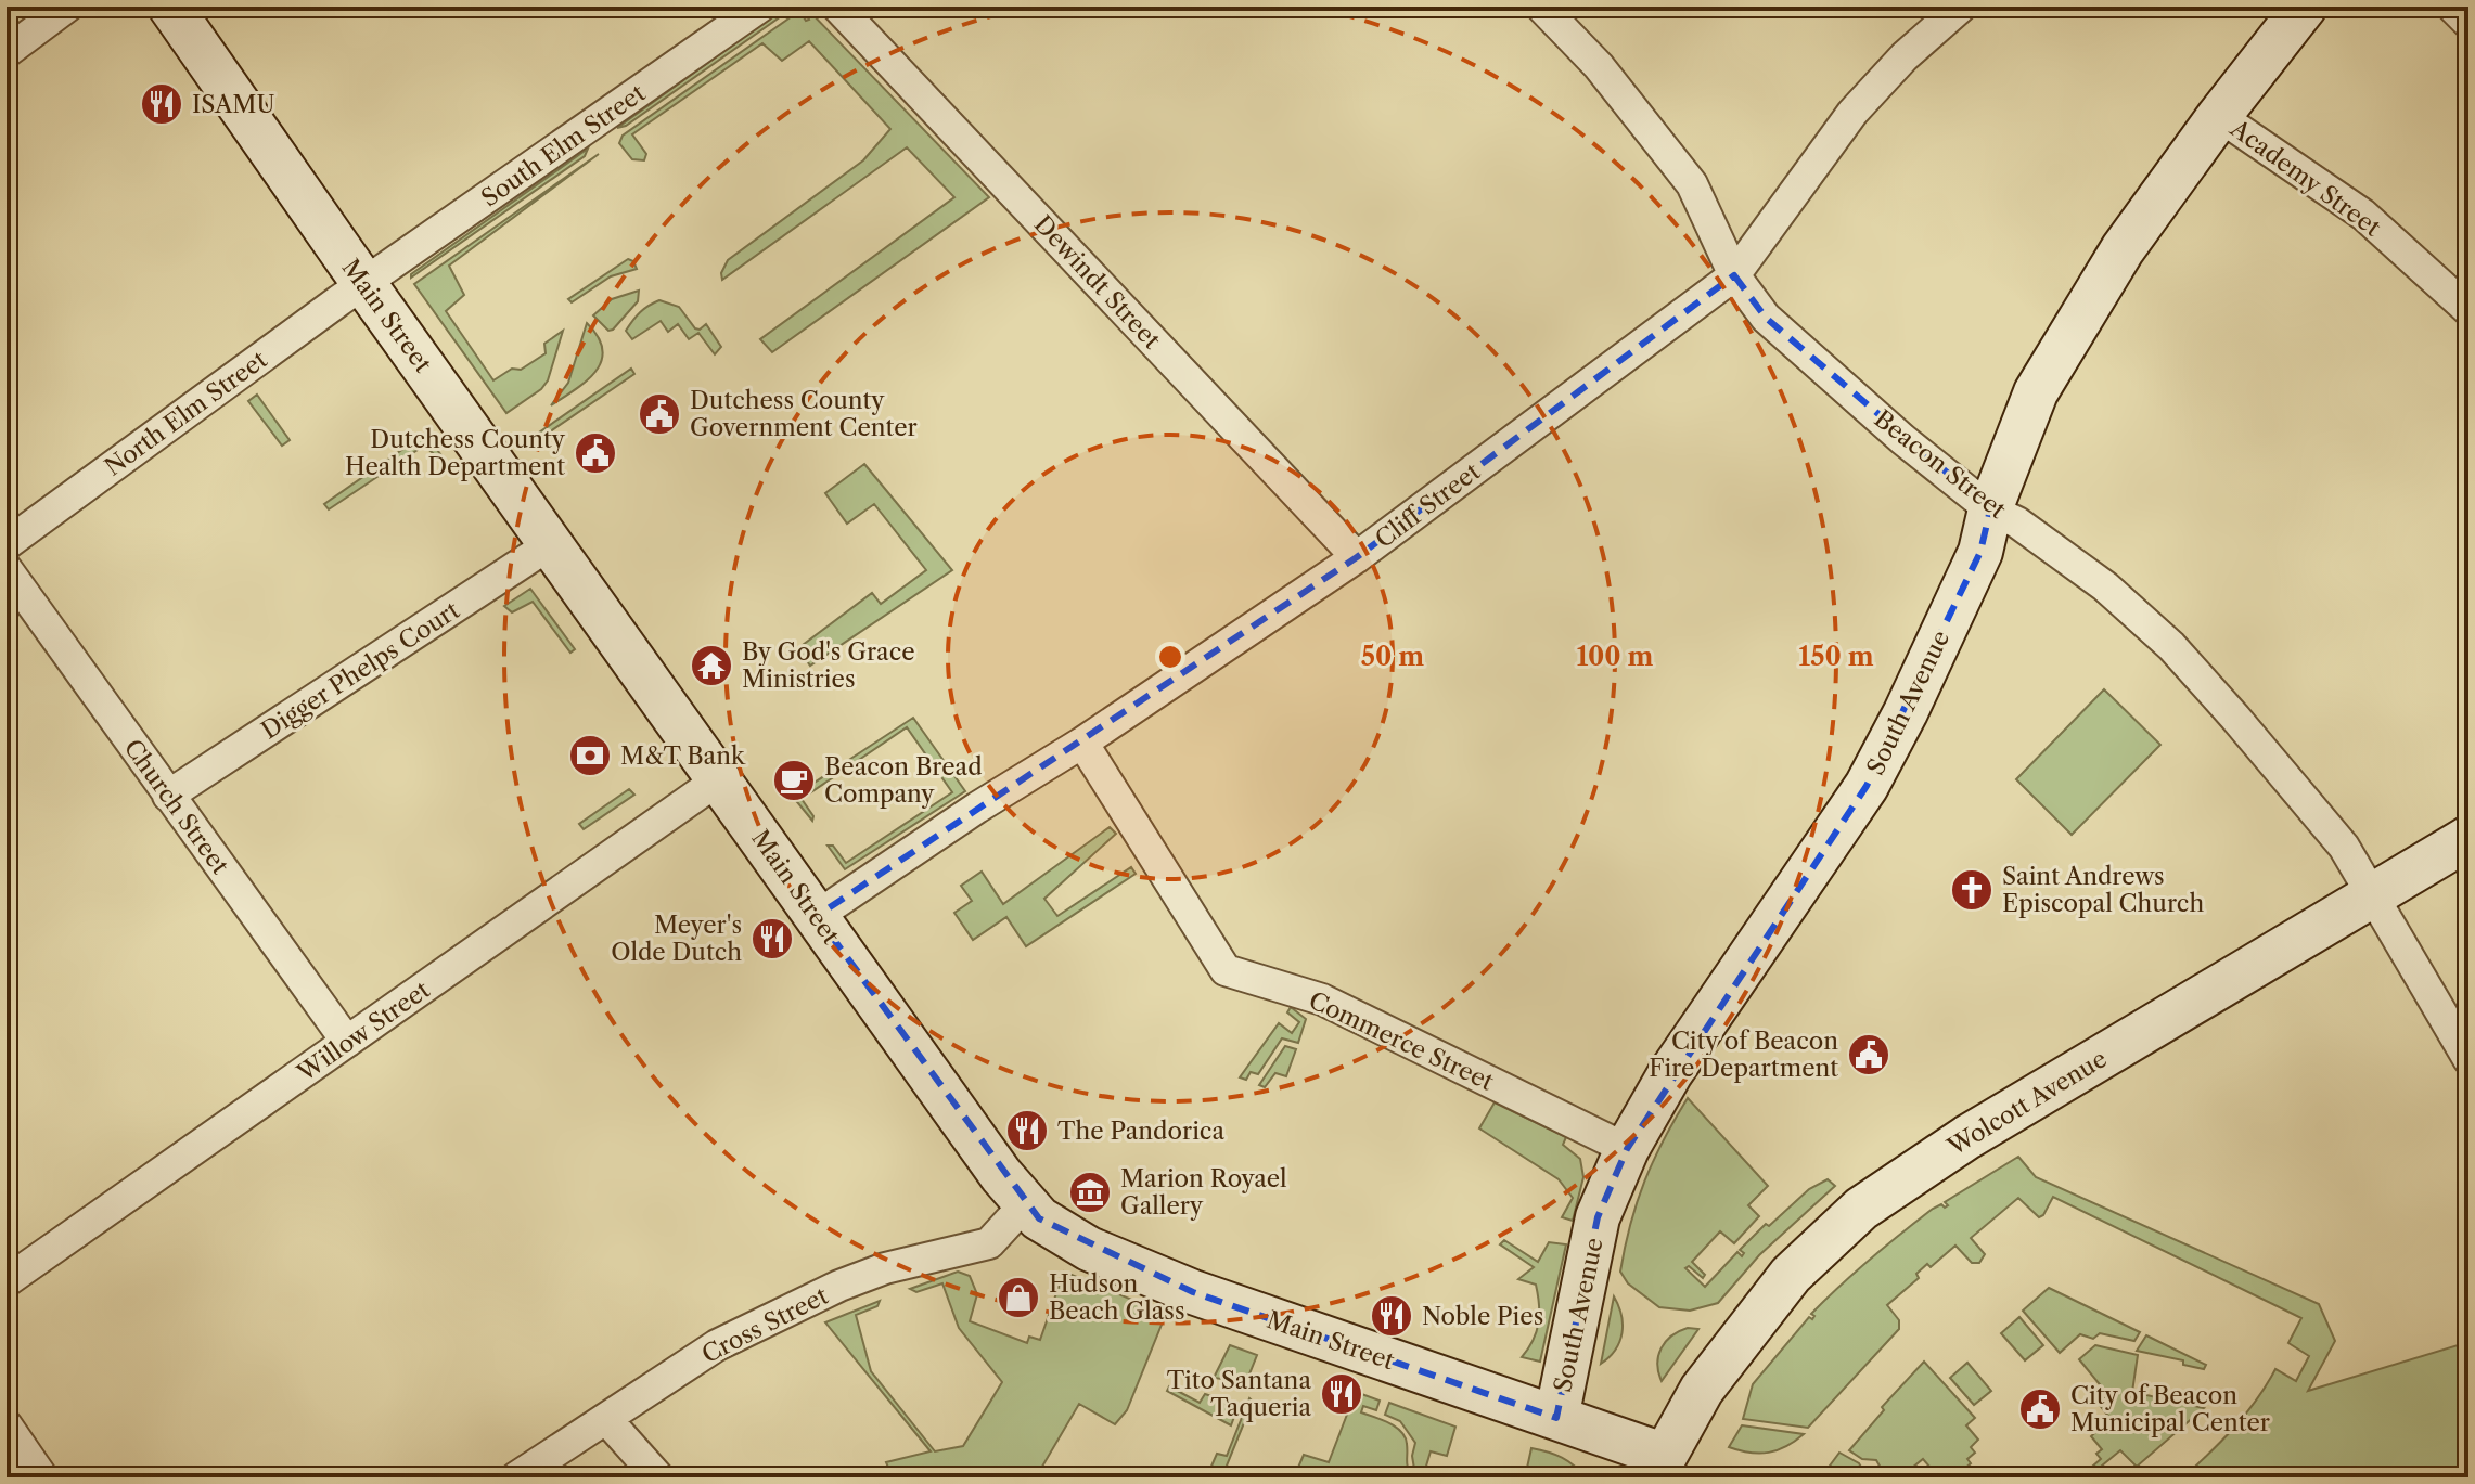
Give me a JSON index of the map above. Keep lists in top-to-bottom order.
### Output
{
  "streets": {
    "main road": ["Main Street", "South Avenue", "Wolcott Avenue"],
    "street": [
      "South Elm Street",
      "Academy Street",
      "Dewindt Street",
      "North Elm Street",
      "Beacon Street",
      "Cliff Street",
      "Digger Phelps Court",
      "Church Street",
      "Willow Street",
      "Commerce Street",
      "Cross Street"
    ]
  },
  "crossings": [
    ["South Elm Street", "Main Street"],
    ["South Elm Street", "North Elm Street"],
    ["Academy Street", "South Avenue"],
    ["Dewindt Street", "Cliff Street"],
    ["Main Street", "North Elm Street"],
    ["Main Street", "Cliff Street"],
    ["Main Street", "Digger Phelps Court"],
    ["Main Street", "South Avenue"],
    ["Main Street", "Willow Street"],
    ["Main Street", "Wolcott Avenue"],
    ["Main Street", "Cross Street"],
    ["Beacon Street", "Cliff Street"],
    ["Beacon Street", "South Avenue"],
    ["Beacon Street", "Wolcott Avenue"],
    ["Cliff Street", "Commerce Street"],
    ["Digger Phelps Court", "Church Street"],
    ["South Avenue", "Commerce Street"],
    ["Church Street", "Willow Street"]
  ],
  "places": {
    "restaurant": [
      "ISAMU",
      "Meyer's Olde Dutch",
      "The Pandorica",
      "Noble Pies",
      "Tito Santana Taqueria"
    ],
    "public building": [
      "Dutchess County Government Center",
      "Dutchess County Health Department",
      "City of Beacon Fire Department",
      "City of Beacon Municipal Center"
    ],
    "temple": ["By God's Grace Ministries"],
    "bank": ["M&T Bank"],
    "cafe": ["Beacon Bread Company"],
    "church": ["Saint Andrews Episcopal Church"],
    "museum": ["Marion Royael Gallery"],
    "shop": ["Hudson Beach Glass"]
  },
  "rings": ["50 m", "100 m", "150 m"]
}
